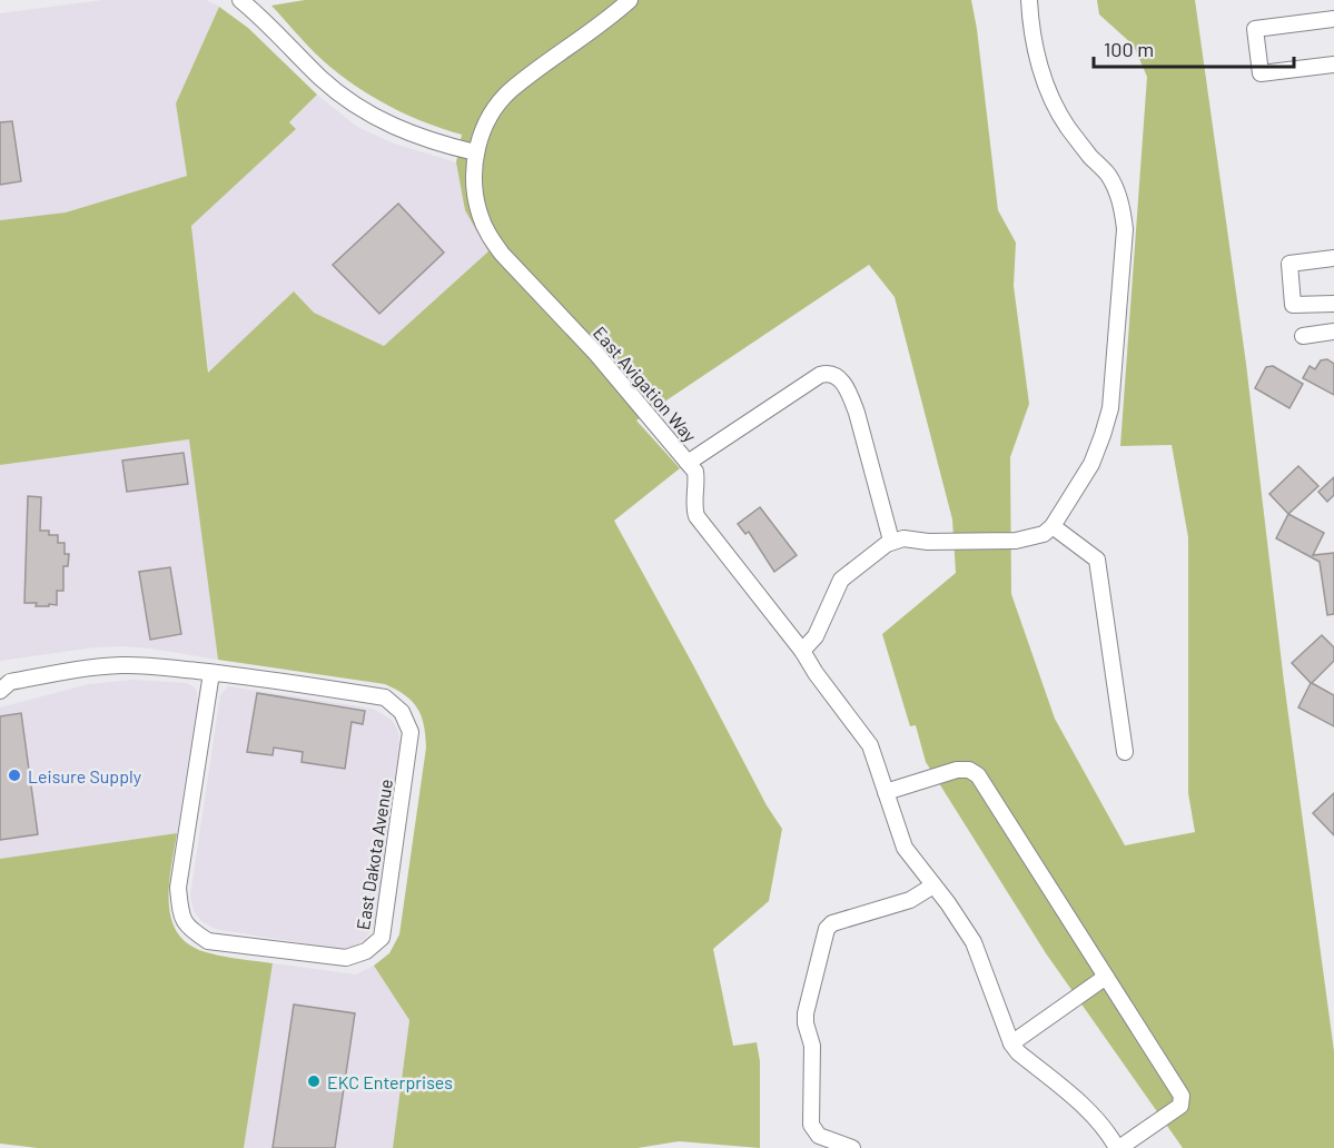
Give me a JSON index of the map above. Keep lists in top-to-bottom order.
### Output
{
  "streets": {
    "street": ["East Avigation Way", "East Dakota Avenue"]
  },
  "places": ["Leisure Supply", "EKC Enterprises"],
  "scale_bar": "100 m"
}
